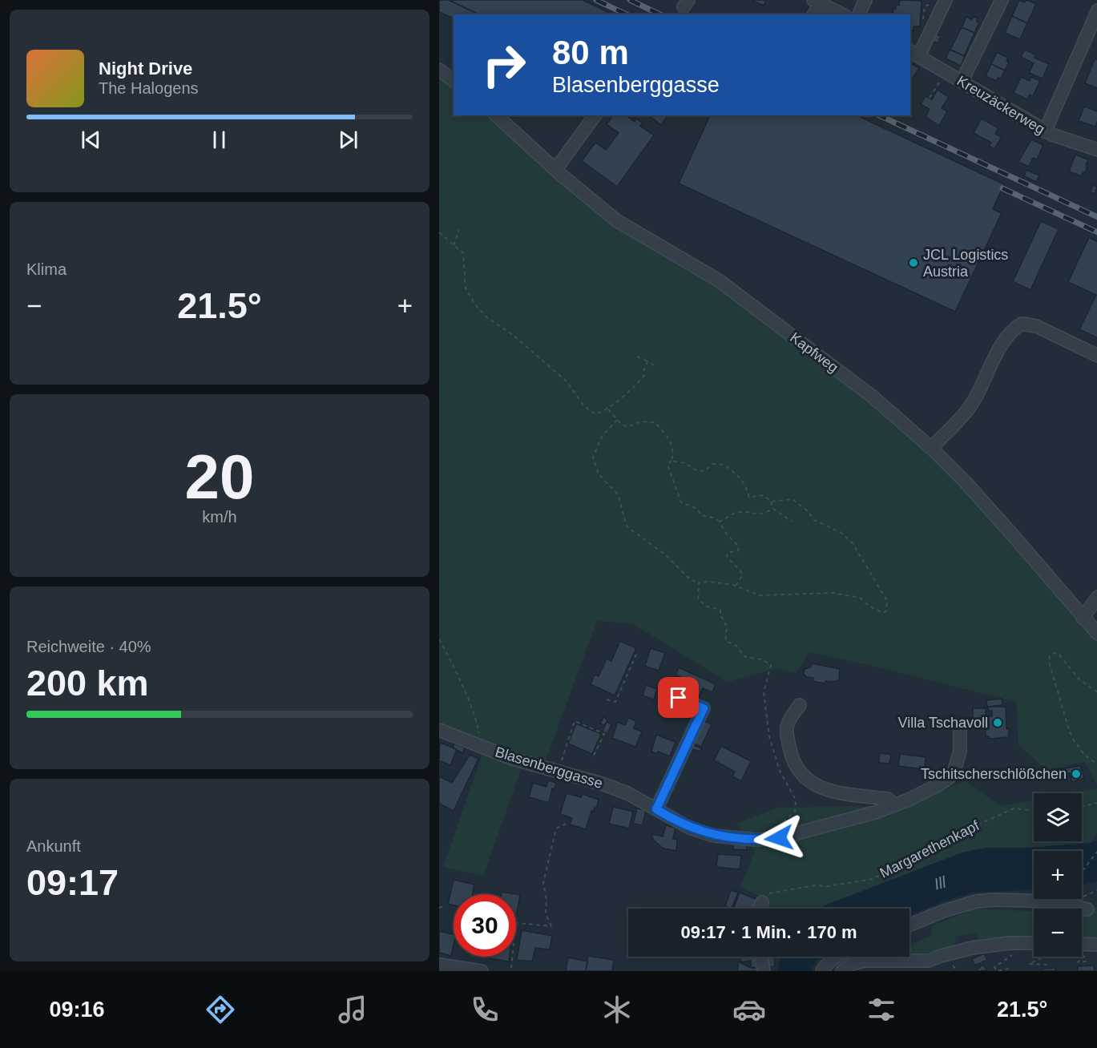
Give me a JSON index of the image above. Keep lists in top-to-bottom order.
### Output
{
  "streets": {
    "street": ["Kreuzäckerweg", "Kapfweg", "Blasenberggasse"],
    "path": ["Margarethenkapf"]
  },
  "water": ["Ill"],
  "places": ["JCL Logistics Austria", "Villa Tschavoll", "Tschitscherschlößchen"],
  "page": {
    "turn": ["80 m", "Blasenberggasse"],
    "song": ["Night Drive", "The Halogens"],
    "tile": [
      "Klima",
      ["20", "km/h"],
      ["Reichweite · 40%", "200 km"],
      ["Ankunft", "09:17"]
    ],
    "heat": ["−", "21.5°", "+"],
    "map_buttons": ["+", "−"],
    "limit": "30",
    "trip": "09:17 · 1 Min. · 170 m",
    "tabs": ["09:16", "21.5°"]
  }
}
